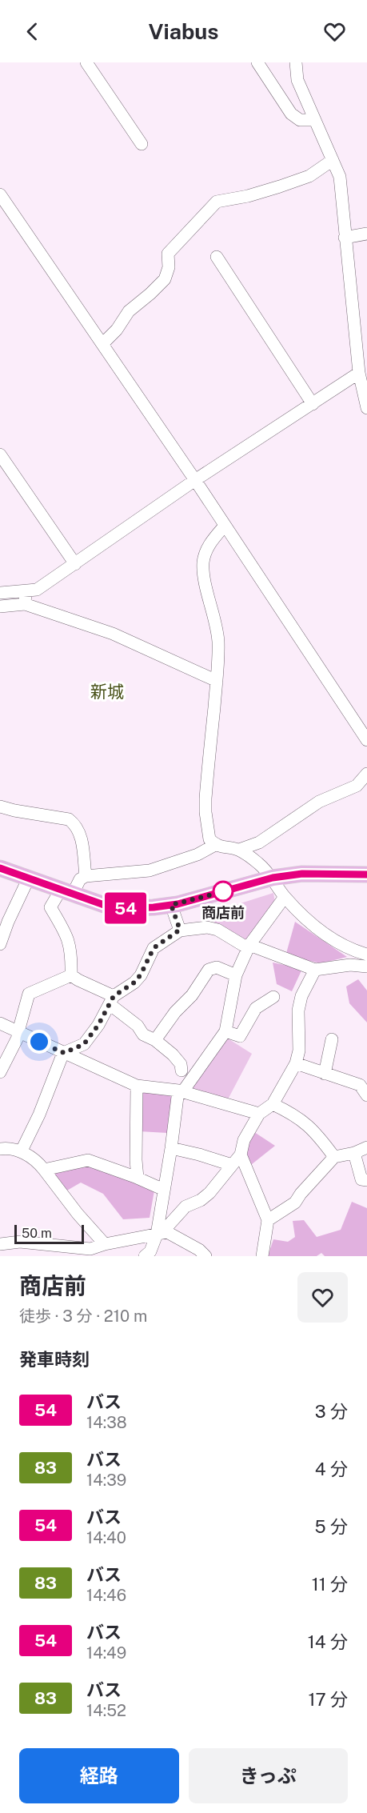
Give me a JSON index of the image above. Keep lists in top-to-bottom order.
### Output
{
  "districts": ["新城"],
  "places": ["商店前"],
  "lines": ["bus line 54"],
  "scale_bar": "50 m",
  "page": {
    "header": "Viabus",
    "on_map": "54",
    "scale": "50 m",
    "heading": [
      ["商店前", "徒歩 · 3 分 · 210 m"],
      "発車時刻"
    ],
    "list": [
      {
        "mark": "54",
        "name": "バス",
        "note": "14:38",
        "value": "3 分"
      },
      {
        "mark": "83",
        "name": "バス",
        "note": "14:39",
        "value": "4 分"
      },
      {
        "mark": "54",
        "name": "バス",
        "note": "14:40",
        "value": "5 分"
      },
      {
        "mark": "83",
        "name": "バス",
        "note": "14:46",
        "value": "11 分"
      },
      {
        "mark": "54",
        "name": "バス",
        "note": "14:49",
        "value": "14 分"
      },
      {
        "mark": "83",
        "name": "バス",
        "note": "14:52",
        "value": "17 分"
      }
    ],
    "buttons": ["経路", "きっぷ"]
  }
}
